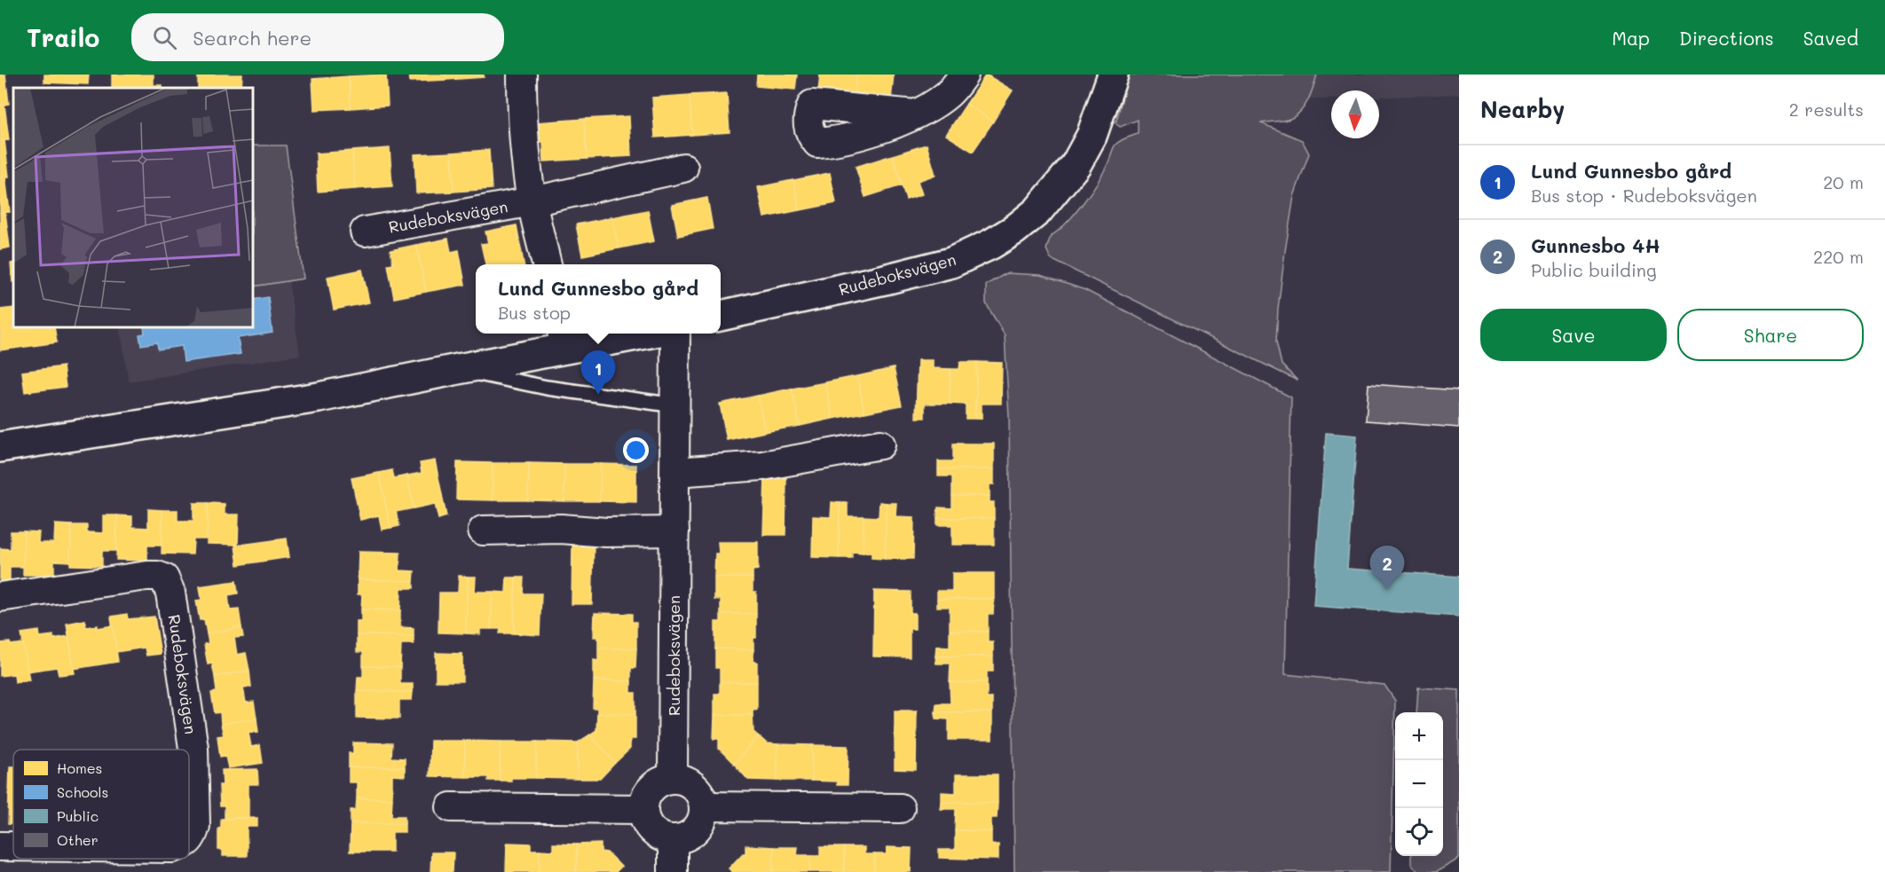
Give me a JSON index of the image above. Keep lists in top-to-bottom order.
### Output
{
  "streets": {
    "street": ["Rudeboksvägen"]
  },
  "legend": [
    "Homes",
    "Schools",
    "Public",
    "Other"
  ],
  "north": "bottom",
  "page": {
    "header": "Trailo",
    "search": "Search here",
    "nav": ["Map", "Directions", "Saved"],
    "heading": ["Nearby", "2 results"],
    "list": [
      {
        "mark": "1",
        "name": "Lund Gunnesbo gård",
        "note": "Bus stop · Rudeboksvägen",
        "value": "20 m"
      },
      {
        "mark": "2",
        "name": "Gunnesbo 4H",
        "note": "Public building",
        "value": "220 m"
      }
    ],
    "popup": ["Lund Gunnesbo gård", "Bus stop"],
    "buttons": ["Save", "Share"],
    "pins": ["1", "2"],
    "map_buttons": ["+", "−"]
  }
}
